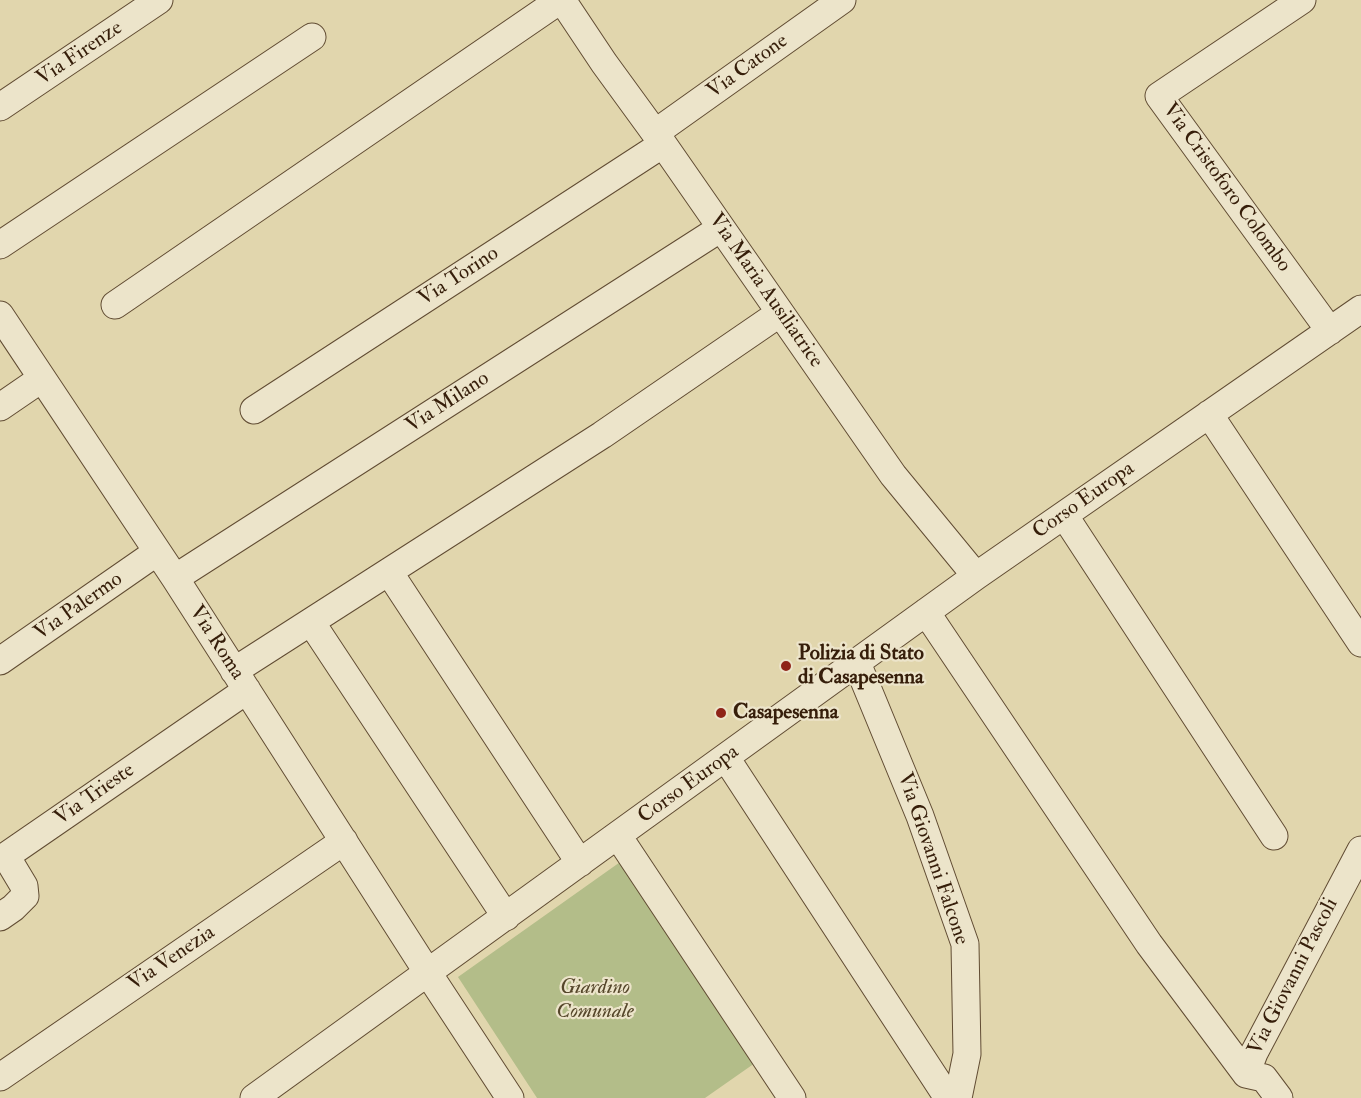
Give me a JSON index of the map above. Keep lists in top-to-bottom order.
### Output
{
  "streets": {
    "street": [
      "Via Firenze",
      "Via Catone",
      "Via Cristoforo Colombo",
      "Via Torino",
      "Via Maria Ausiliatrice",
      "Via Milano",
      "Corso Europa",
      "Via Palermo",
      "Via Roma",
      "Via Trieste",
      "Via Giovanni Falcone",
      "Via Venezia",
      "Via Giovanni Pascoli"
    ]
  },
  "crossings": [
    ["Via Catone", "Via Torino"],
    ["Via Catone", "Via Maria Ausiliatrice"],
    ["Via Cristoforo Colombo", "Corso Europa"],
    ["Via Torino", "Via Maria Ausiliatrice"],
    ["Via Maria Ausiliatrice", "Via Milano"],
    ["Via Maria Ausiliatrice", "Corso Europa"],
    ["Via Milano", "Via Roma"],
    ["Corso Europa", "Via Roma"],
    ["Corso Europa", "Via Giovanni Falcone"],
    ["Via Palermo", "Via Roma"],
    ["Via Roma", "Via Trieste"],
    ["Via Roma", "Via Venezia"]
  ],
  "parks": ["Giardino Comunale"],
  "places": ["Polizia di Stato di Casapesenna", "Casapesenna"]
}
